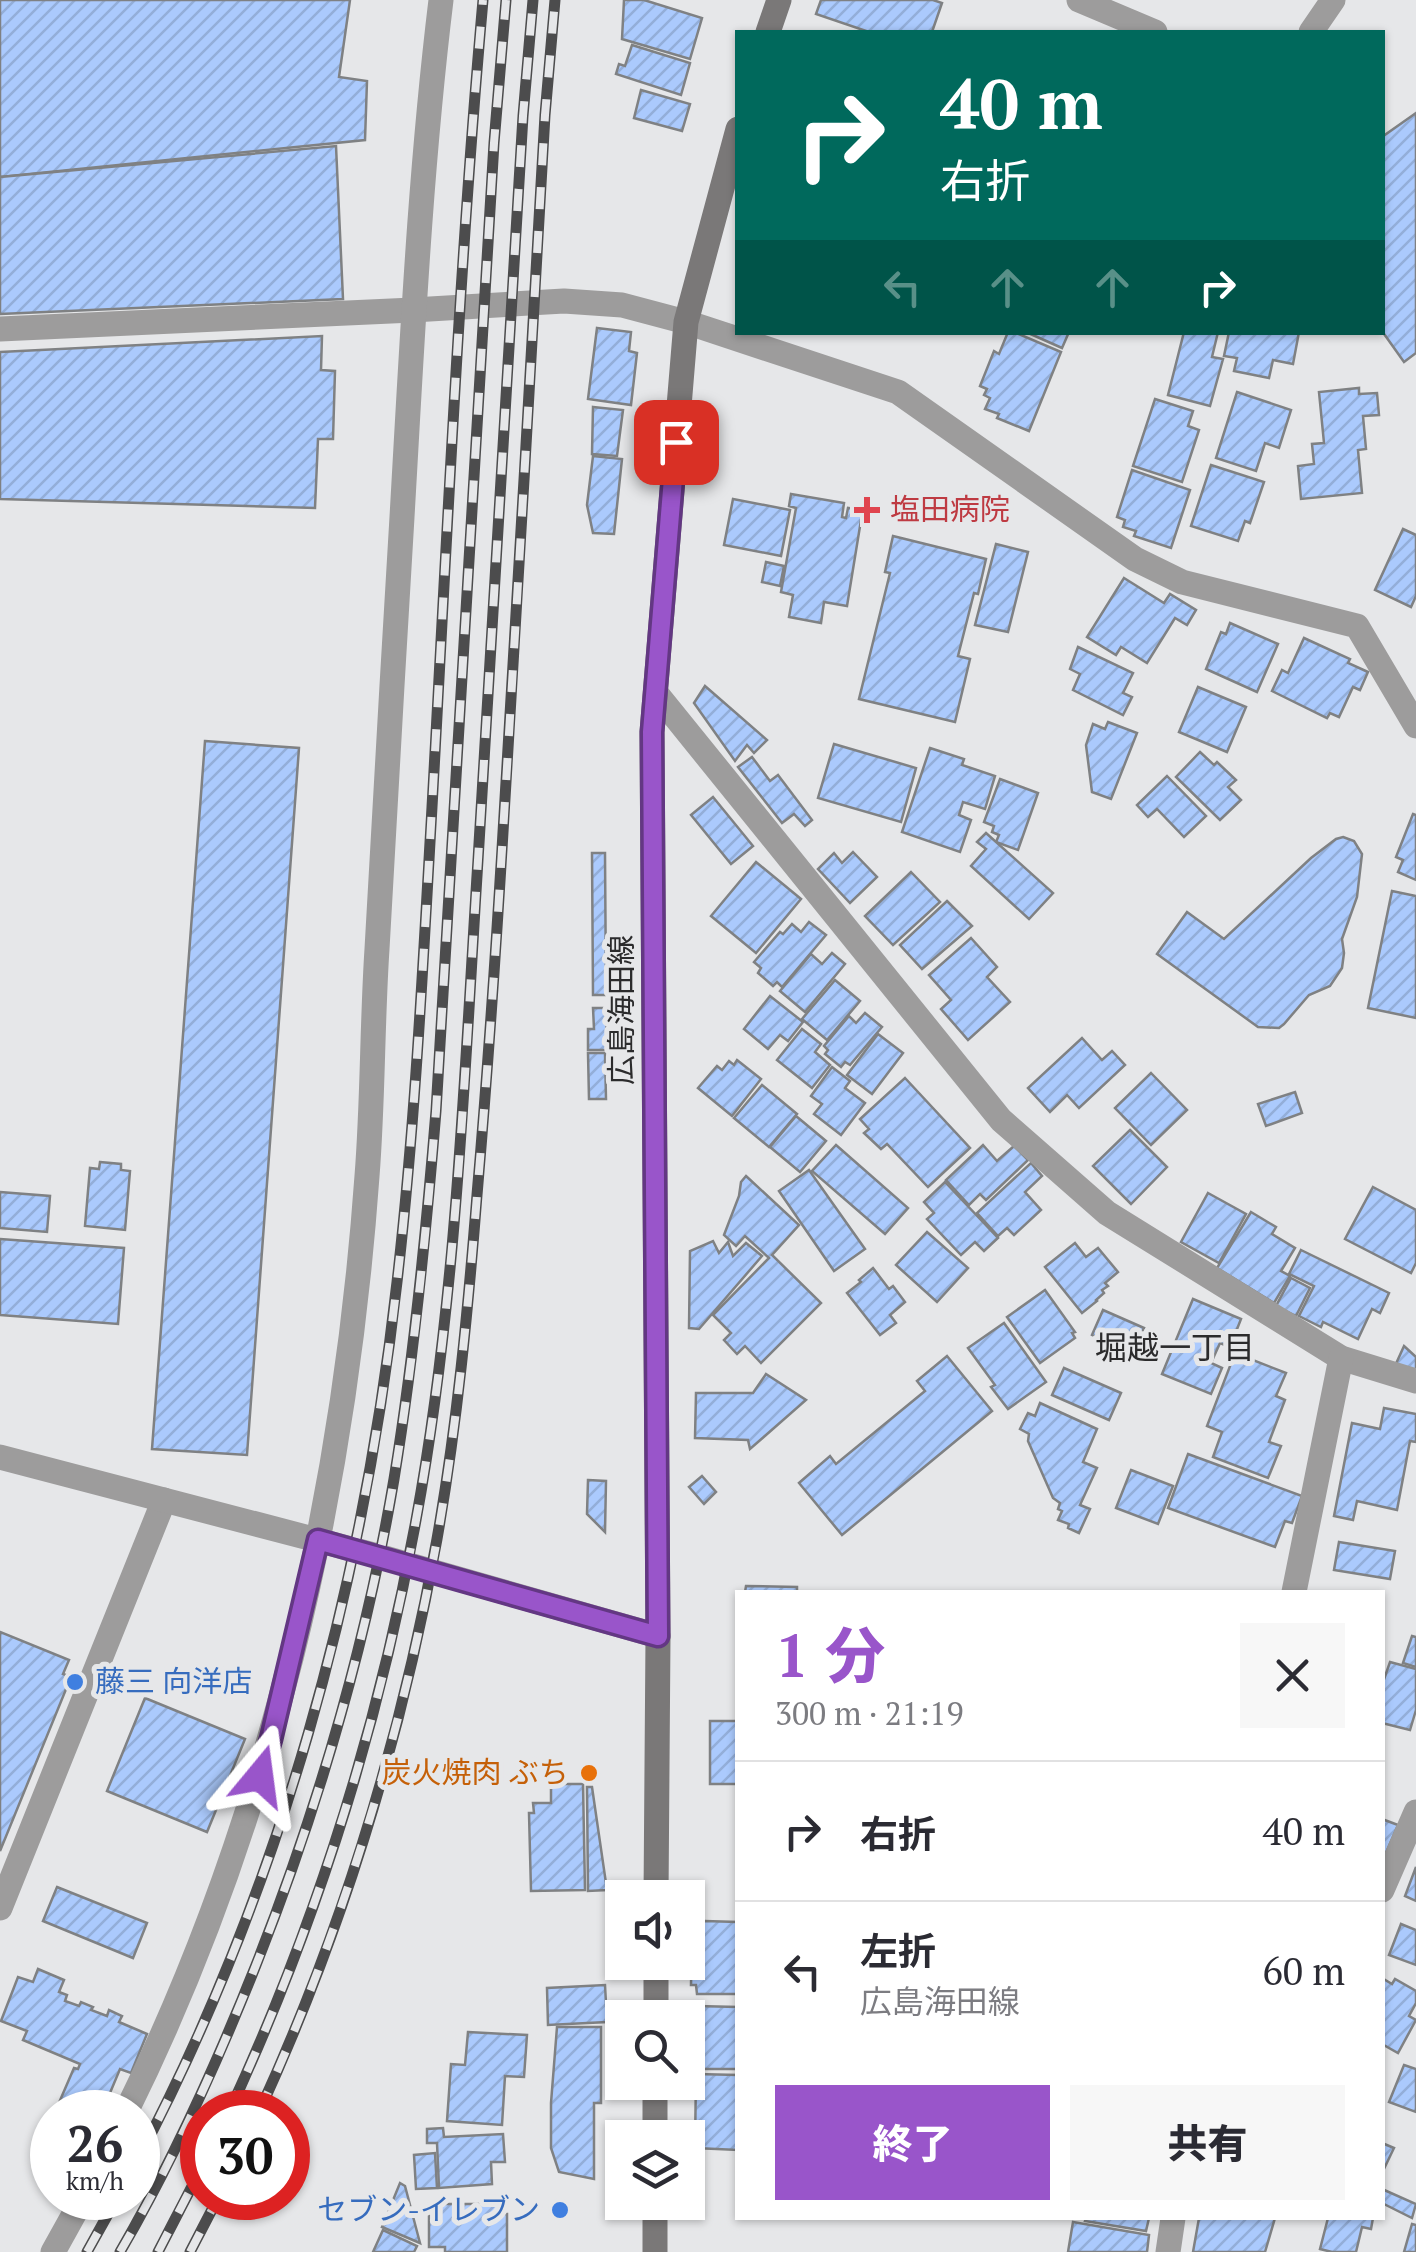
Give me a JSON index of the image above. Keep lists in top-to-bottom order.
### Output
{
  "streets": {
    "main road": ["広島海田線"]
  },
  "districts": ["堀越一丁目"],
  "places": {
    "health": ["塩田病院"],
    "other": ["藤三 向洋店", "炭火焼肉 ぶち", "セブン-イレブン"]
  },
  "page": {
    "turn": ["40 m", "右折"],
    "heading": ["1 分", "300 m · 21:19"],
    "list": [
      {
        "name": "右折",
        "value": "40 m"
      },
      {
        "name": "左折",
        "note": "広島海田線",
        "value": "60 m"
      }
    ],
    "buttons": ["終了", "共有"],
    "speed": "26 km/h",
    "limit": "30"
  }
}
